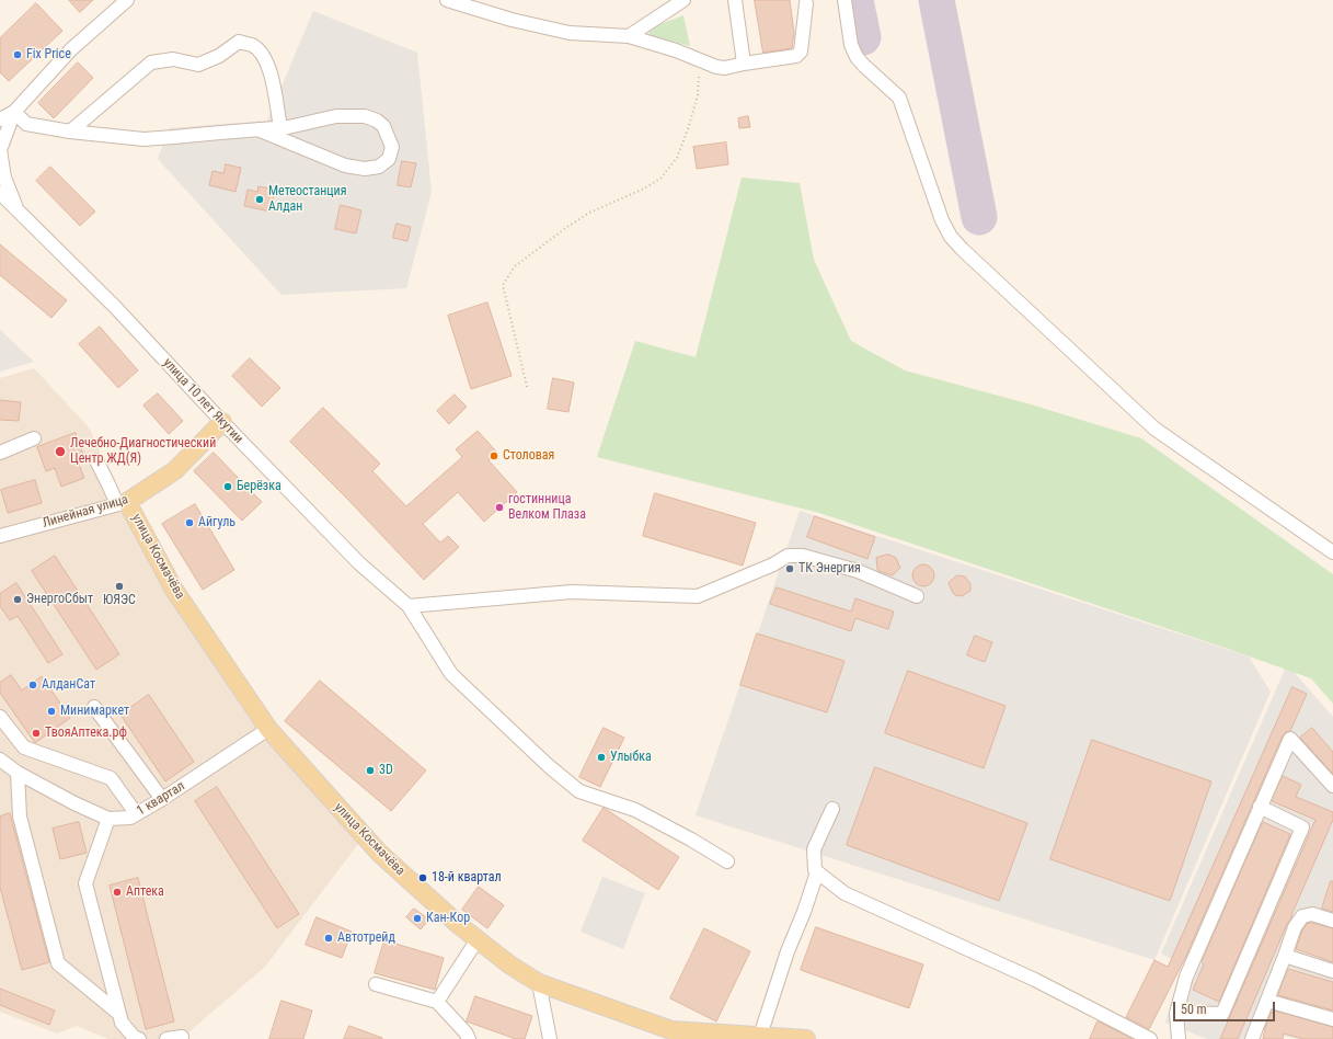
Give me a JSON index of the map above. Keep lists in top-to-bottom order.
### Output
{
  "streets": {
    "main road": ["Линейная улица", "улица Космачёва"],
    "street": ["улица 10 лет Якутии", "1 квартал"]
  },
  "crossings": [
    ["улица 10 лет Якутии", "Линейная улица"],
    ["Линейная улица", "улица Космачёва"],
    ["улица Космачёва", "1 квартал"]
  ],
  "places": [
    "Fix Price",
    "Метеостанция Алдан",
    "Лечебно-Диагностический Центр ЖД(Я)",
    "Столовая",
    "Берёзка",
    "гостинница Велком Плаза",
    "Айгуль",
    "ТК Энергия",
    "ЮЯЭС",
    "ЭнергоСбыт",
    "АлданСат",
    "Минимаркет",
    "ТвояАптека.рф",
    "Улыбка",
    "3D",
    "18-й квартал",
    "Аптека",
    "Кан-Кор",
    "Автотрейд"
  ],
  "scale_bar": "50 m"
}
